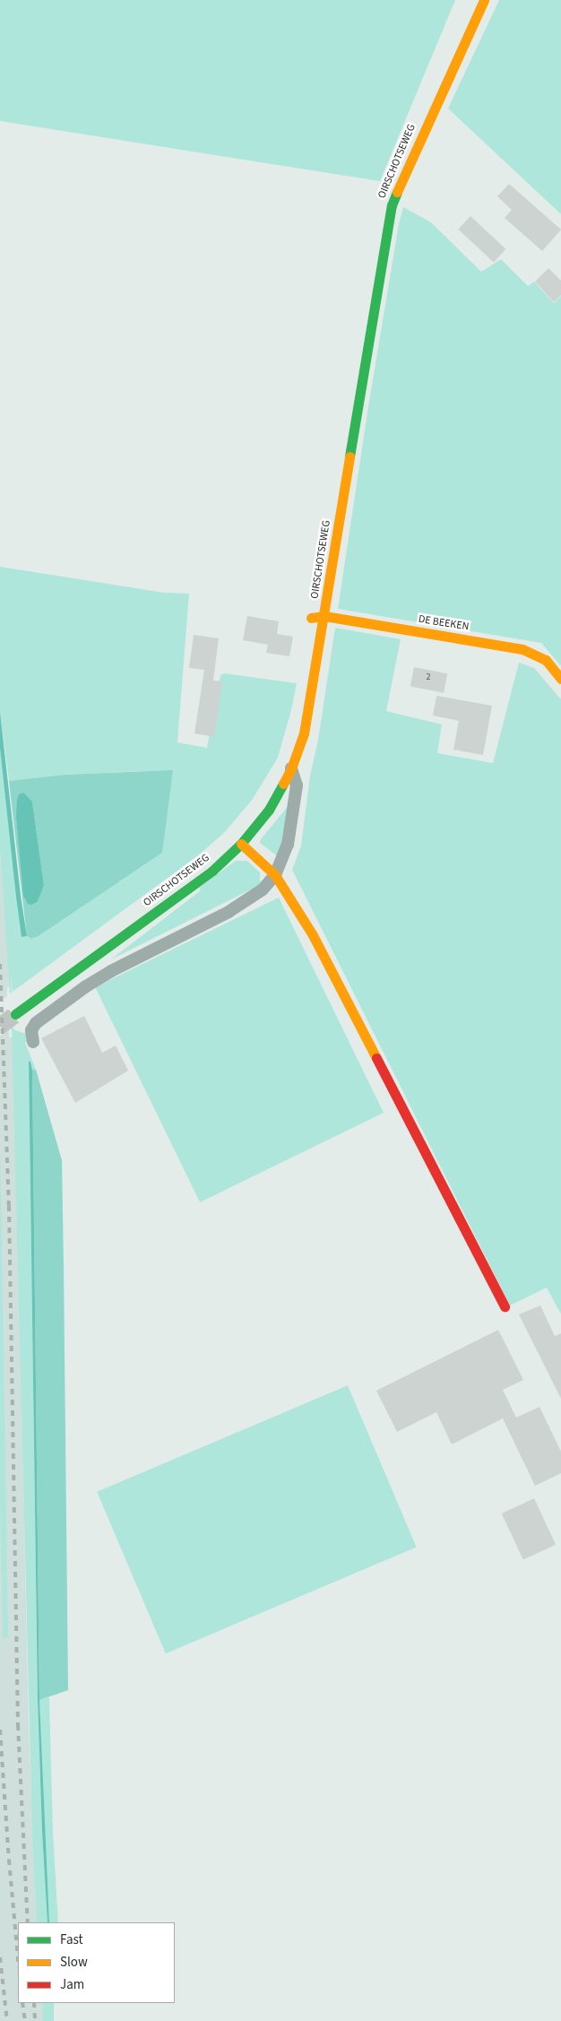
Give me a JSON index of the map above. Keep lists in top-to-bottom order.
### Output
{
  "streets": {
    "street": ["OIRSCHOTSEWEG", "DE BEEKEN"]
  },
  "crossings": [
    ["OIRSCHOTSEWEG", "DE BEEKEN"]
  ],
  "house_numbers": ["2"],
  "legend": ["Fast", "Slow", "Jam"]
}
